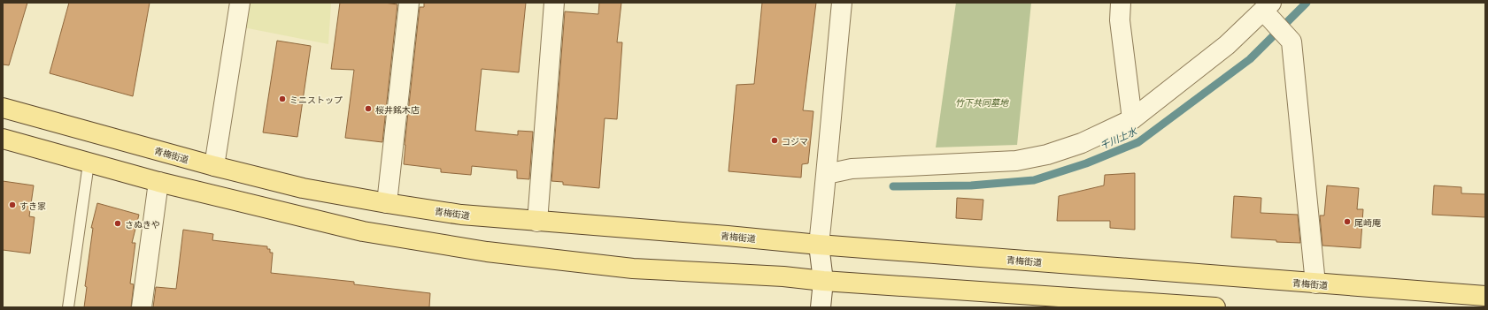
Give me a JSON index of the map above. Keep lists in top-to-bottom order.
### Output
{
  "streets": {
    "main road": ["青梅街道"]
  },
  "water": ["千川上水"],
  "parks": ["竹下共同墓地"],
  "places": [
    "ミニストップ",
    "桜井銘木店",
    "コジマ",
    "すき家",
    "尾崎庵",
    "さぬきや"
  ]
}
